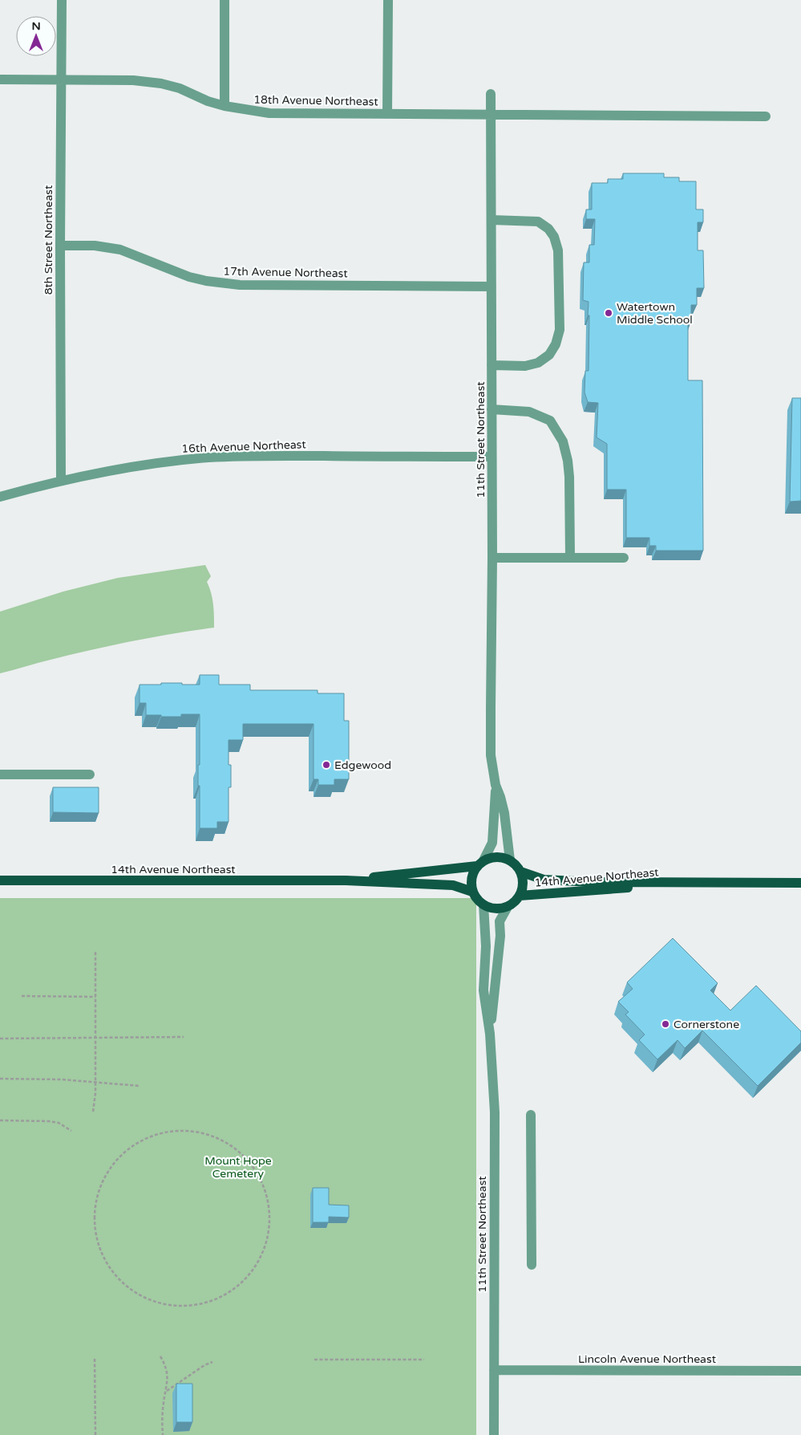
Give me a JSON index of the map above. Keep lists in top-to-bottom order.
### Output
{
  "streets": {
    "main road": ["14th Avenue Northeast"],
    "street": [
      "18th Avenue Northeast",
      "8th Street Northeast",
      "17th Avenue Northeast",
      "11th Street Northeast",
      "16th Avenue Northeast",
      "Lincoln Avenue Northeast"
    ]
  },
  "crossings": [
    ["18th Avenue Northeast", "8th Street Northeast"],
    ["18th Avenue Northeast", "11th Street Northeast"],
    ["8th Street Northeast", "17th Avenue Northeast"],
    ["8th Street Northeast", "16th Avenue Northeast"],
    ["17th Avenue Northeast", "11th Street Northeast"],
    ["11th Street Northeast", "16th Avenue Northeast"],
    ["11th Street Northeast", "14th Avenue Northeast"],
    ["11th Street Northeast", "Lincoln Avenue Northeast"]
  ],
  "parks": ["Mount Hope Cemetery"],
  "places": ["Watertown Middle School", "Edgewood", "Cornerstone"],
  "north": "top"
}
